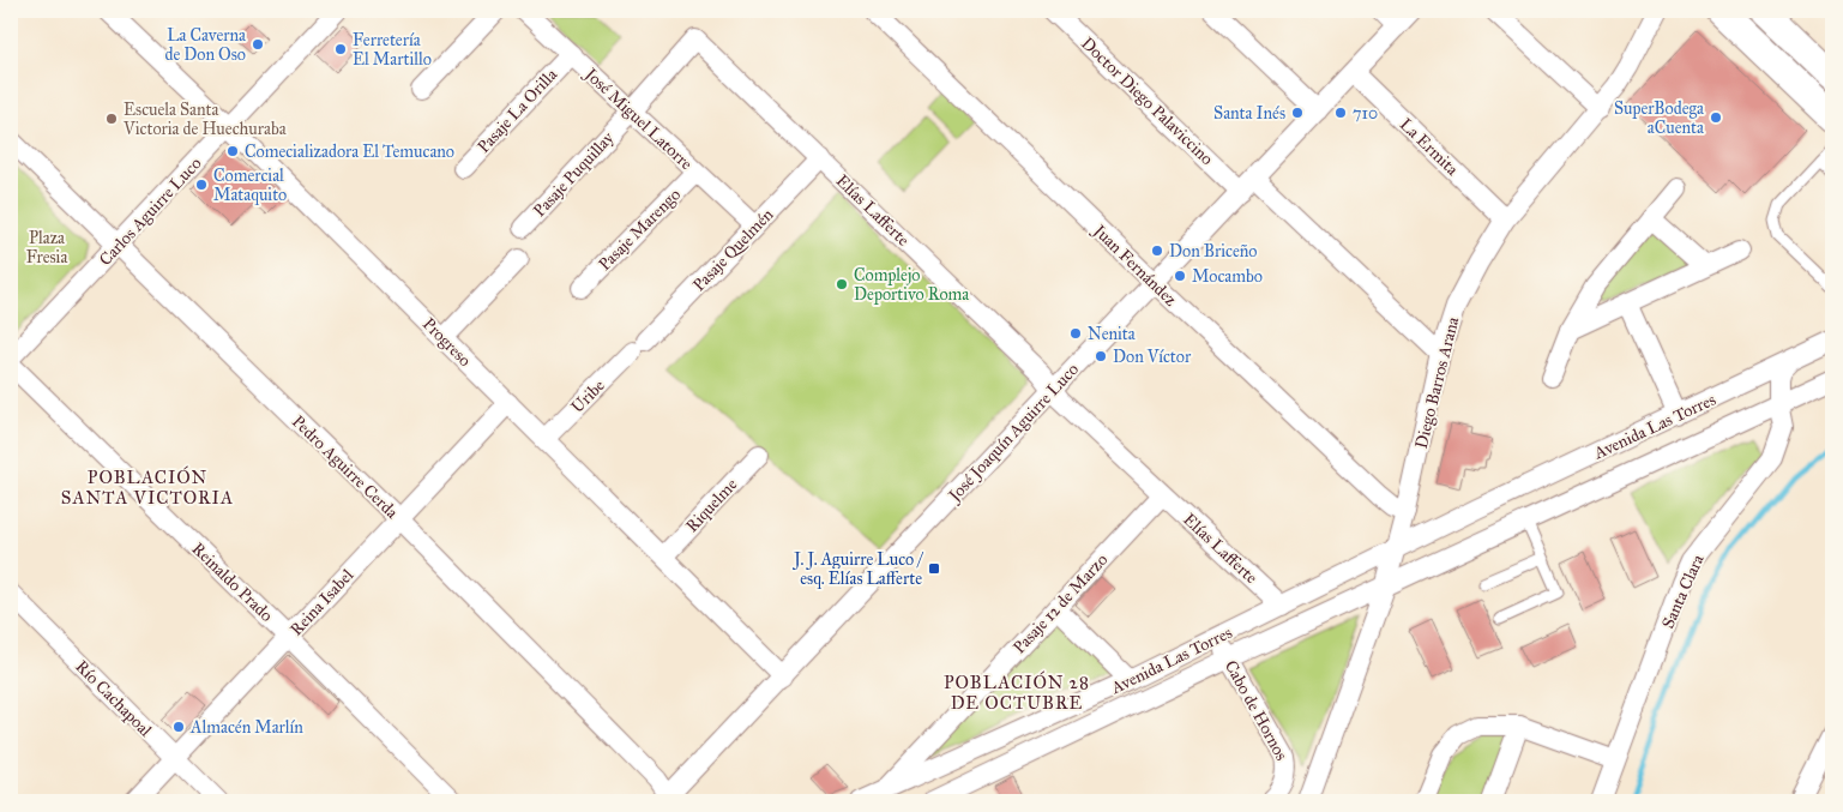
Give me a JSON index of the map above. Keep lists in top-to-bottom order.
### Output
{
  "streets": {
    "street": [
      "Doctor Diego Palaviccino",
      "Pasaje La Orilla",
      "José Miguel Latorre",
      "La Ermita",
      "Pasaje Puquillay",
      "Elías Lafferte",
      "Carlos Aguirre Luco",
      "Pasaje Marengo",
      "Pasaje Quelmén",
      "Juan Fernández",
      "Progreso",
      "Diego Barros Arana",
      "Uribe",
      "Avenida Las Torres",
      "José Joaquín Aguirre Luco",
      "Pedro Aguirre Cerda",
      "Riquelme",
      "Reinaldo Prado",
      "Santa Clara",
      "Reina Isabel",
      "Pasaje 12 de Marzo",
      "Río Cachapoal",
      "Cabo de Hornos"
    ]
  },
  "crossings": [
    ["Doctor Diego Palaviccino", "Diego Barros Arana"],
    ["Doctor Diego Palaviccino", "José Joaquín Aguirre Luco"],
    ["Pasaje La Orilla", "José Miguel Latorre"],
    ["José Miguel Latorre", "Pasaje Puquillay"],
    ["José Miguel Latorre", "Pasaje Marengo"],
    ["José Miguel Latorre", "Pasaje Quelmén"],
    ["La Ermita", "Diego Barros Arana"],
    ["La Ermita", "José Joaquín Aguirre Luco"],
    ["Pasaje Puquillay", "Elías Lafferte"],
    ["Elías Lafferte", "Pasaje Quelmén"],
    ["Elías Lafferte", "Avenida Las Torres"],
    ["Elías Lafferte", "José Joaquín Aguirre Luco"],
    ["Elías Lafferte", "Pasaje 12 de Marzo"],
    ["Carlos Aguirre Luco", "Progreso"],
    ["Carlos Aguirre Luco", "Pedro Aguirre Cerda"],
    ["Pasaje Quelmén", "Uribe"],
    ["Juan Fernández", "Diego Barros Arana"],
    ["Juan Fernández", "José Joaquín Aguirre Luco"],
    ["Progreso", "Uribe"],
    ["Progreso", "José Joaquín Aguirre Luco"],
    ["Progreso", "Riquelme"],
    ["Progreso", "Reina Isabel"],
    ["Diego Barros Arana", "Avenida Las Torres"],
    ["Avenida Las Torres", "Santa Clara"],
    ["Avenida Las Torres", "Pasaje 12 de Marzo"],
    ["Avenida Las Torres", "Cabo de Hornos"],
    ["José Joaquín Aguirre Luco", "Pedro Aguirre Cerda"],
    ["Pedro Aguirre Cerda", "Reina Isabel"],
    ["Reinaldo Prado", "Reina Isabel"],
    ["Reina Isabel", "Río Cachapoal"]
  ],
  "districts": ["POBLACIÓN SANTA VICTORIA", "POBLACIÓN 28 DE OCTUBRE"],
  "parks": ["Plaza Fresia"],
  "places": {
    "other": [
      "La Caverna de Don Oso",
      "Ferretería El Martillo",
      "Santa Inés",
      "710",
      "SuperBodega aCuenta",
      "Escuela Santa Victoria de Huechuraba",
      "Comecializadora El Temucano",
      "Comercial Mataquito",
      "Don Briceño",
      "Mocambo",
      "Complejo Deportivo Roma",
      "Nenita",
      "Don Víctor",
      "Almacén Marlín"
    ],
    "transit": ["J. J. Aguirre Luco / esq. Elías Lafferte"]
  }
}
